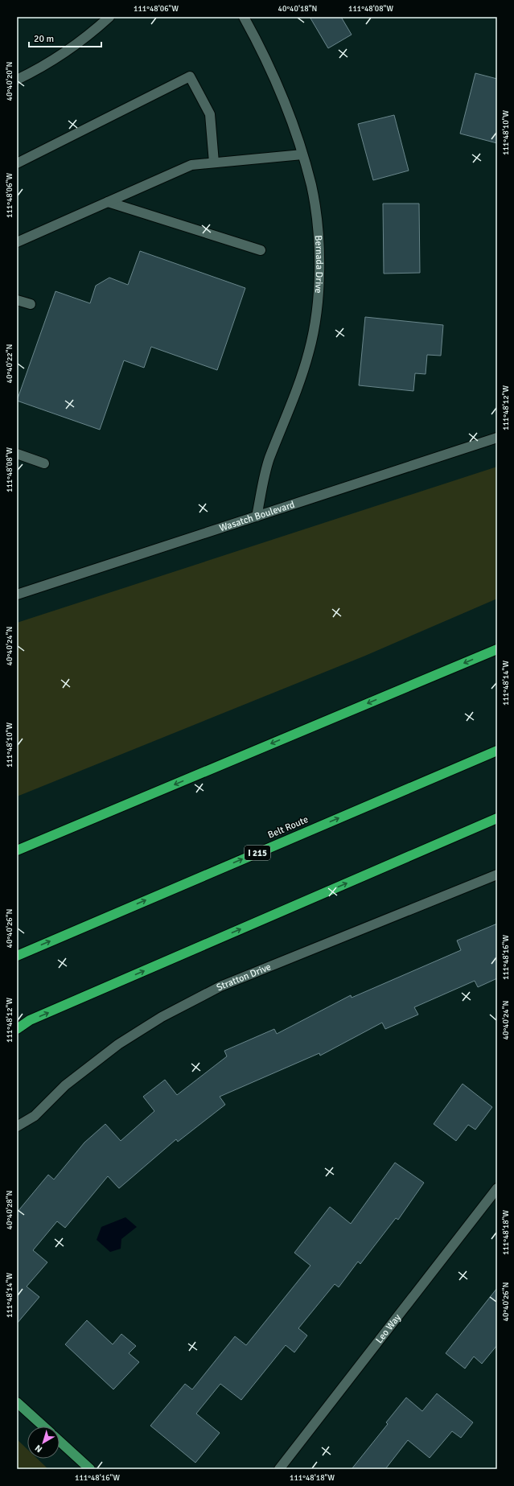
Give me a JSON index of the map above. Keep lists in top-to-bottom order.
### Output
{
  "streets": {
    "highway": ["Belt Route", "I 215"],
    "street": [
      "Bernada Drive",
      "Wasatch Boulevard",
      "Stratton Drive",
      "Leo Way"
    ]
  },
  "crossings": [
    ["Bernada Drive", "Wasatch Boulevard"]
  ],
  "scale_bar": "20 m",
  "north": "bottom left",
  "coordinates": [
    "111°48'06\"W",
    "40°40'18\"N",
    "111°48'08\"W",
    "40°40'20\"N",
    "111°48'10\"W",
    "40°40'22\"N",
    "111°48'12\"W",
    "40°40'24\"N",
    "111°48'14\"W",
    "40°40'26\"N",
    "111°48'16\"W",
    "40°40'28\"N",
    "111°48'18\"W"
  ]
}
